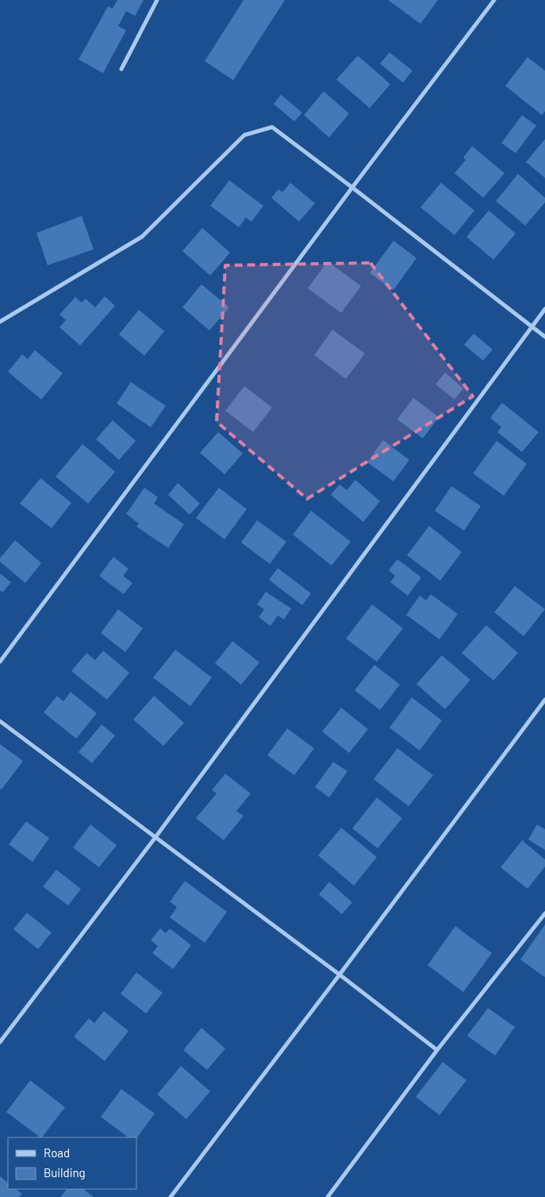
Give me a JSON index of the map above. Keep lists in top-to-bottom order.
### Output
{
  "legend": ["Road", "Building"]
}
